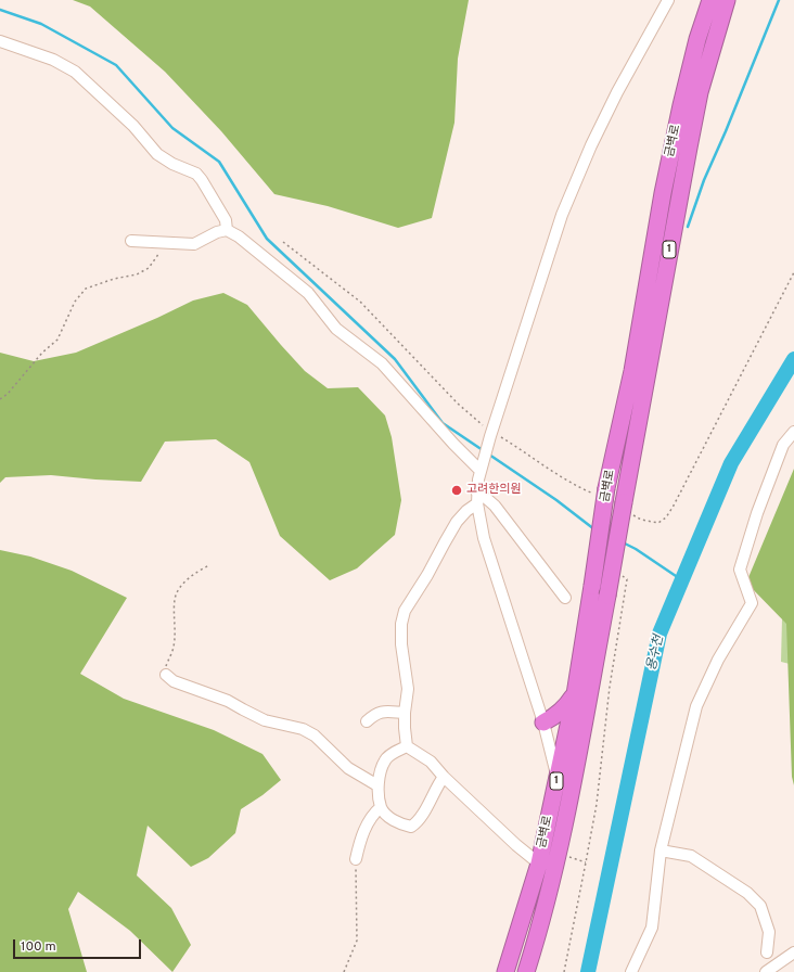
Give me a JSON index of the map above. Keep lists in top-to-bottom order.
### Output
{
  "streets": {
    "highway": ["금벽로", "1"]
  },
  "water": ["용수천"],
  "places": ["고려한의원"],
  "scale_bar": "100 m"
}
